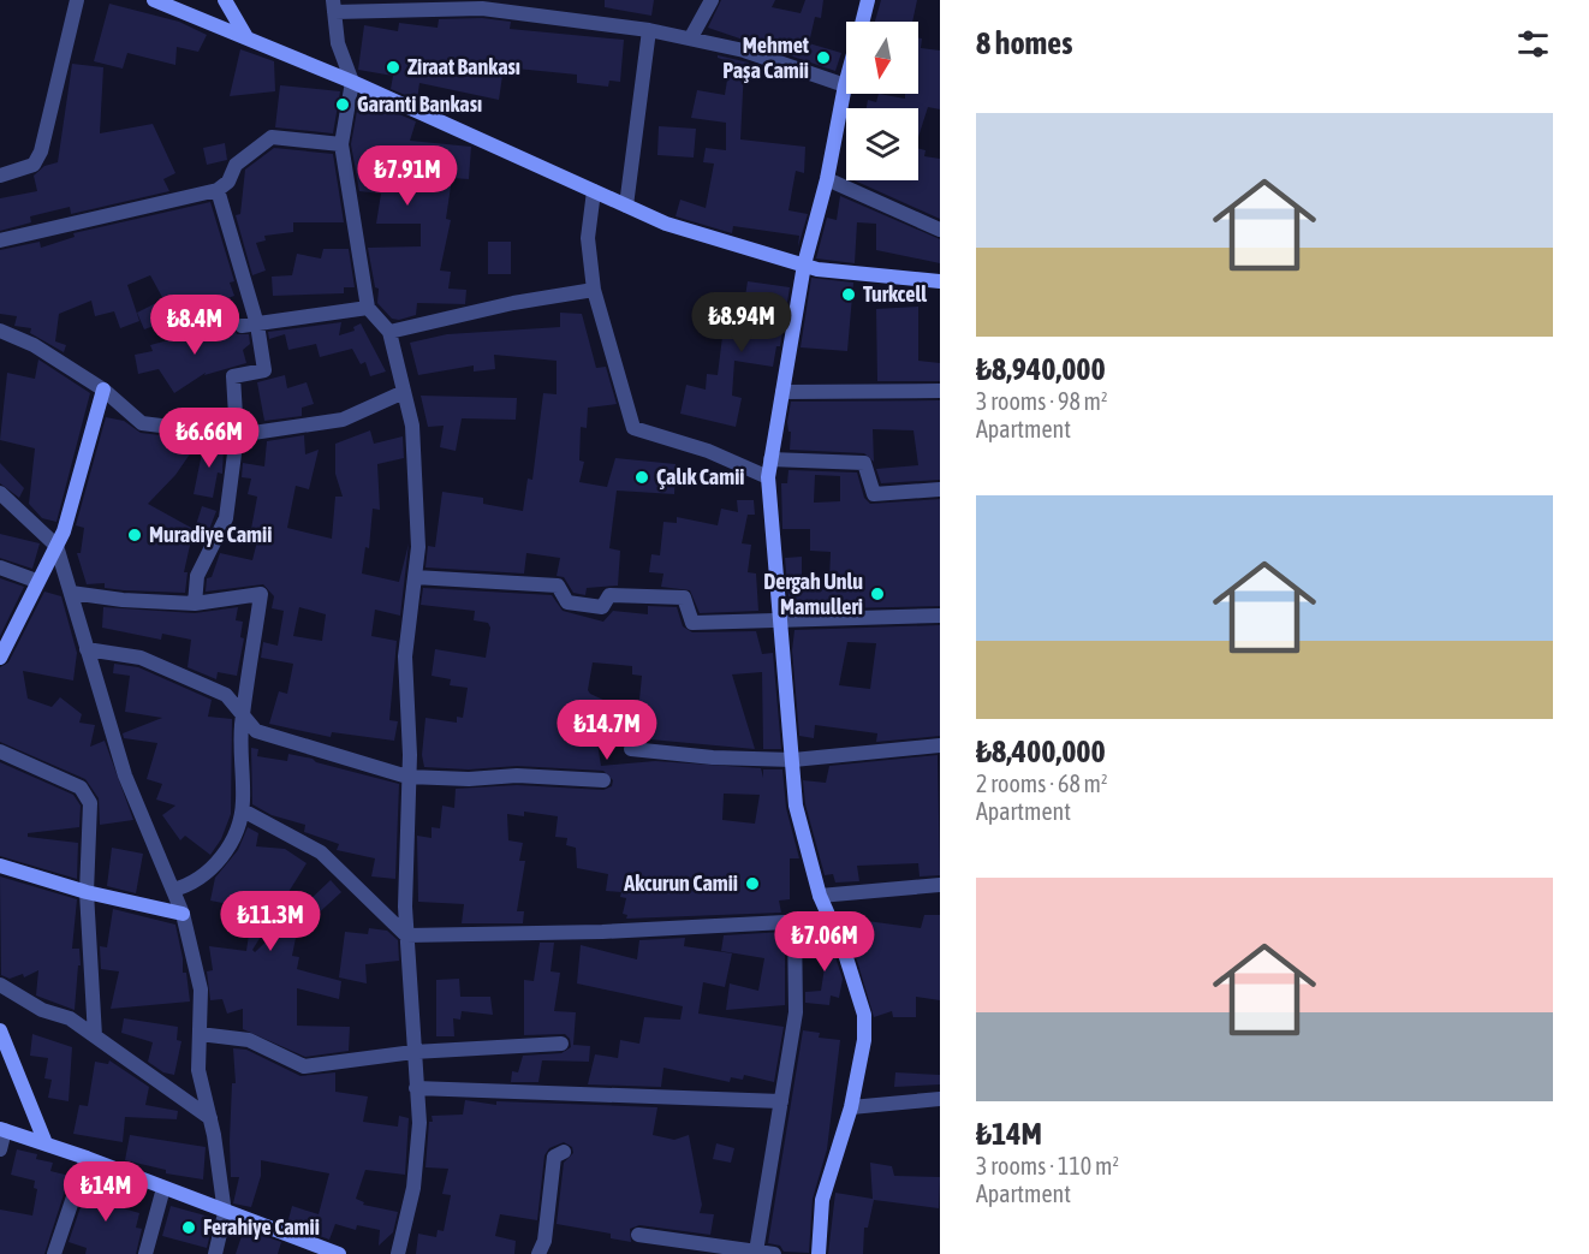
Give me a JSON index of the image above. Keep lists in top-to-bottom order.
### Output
{
  "places": [
    "Mehmet Paşa Camii",
    "Ziraat Bankası",
    "Garanti Bankası",
    "Turkcell",
    "Çalık Camii",
    "Muradiye Camii",
    "Dergah Unlu Mamulleri",
    "Akcurun Camii",
    "Ferahiye Camii"
  ],
  "north": "bottom",
  "page": {
    "heading": "8 homes",
    "list": [
      {
        "name": "₺8,940,000",
        "note": "3 rooms · 98 m² · Apartment"
      },
      {
        "name": "₺8,400,000",
        "note": "2 rooms · 68 m² · Apartment"
      },
      {
        "name": "₺14M",
        "note": "3 rooms · 110 m² · Apartment"
      }
    ],
    "price": [
      "₺7.91M",
      "₺8.94M",
      "₺8.4M",
      "₺6.66M",
      "₺14.7M",
      "₺11.3M",
      "₺7.06M",
      "₺14M"
    ]
  }
}
